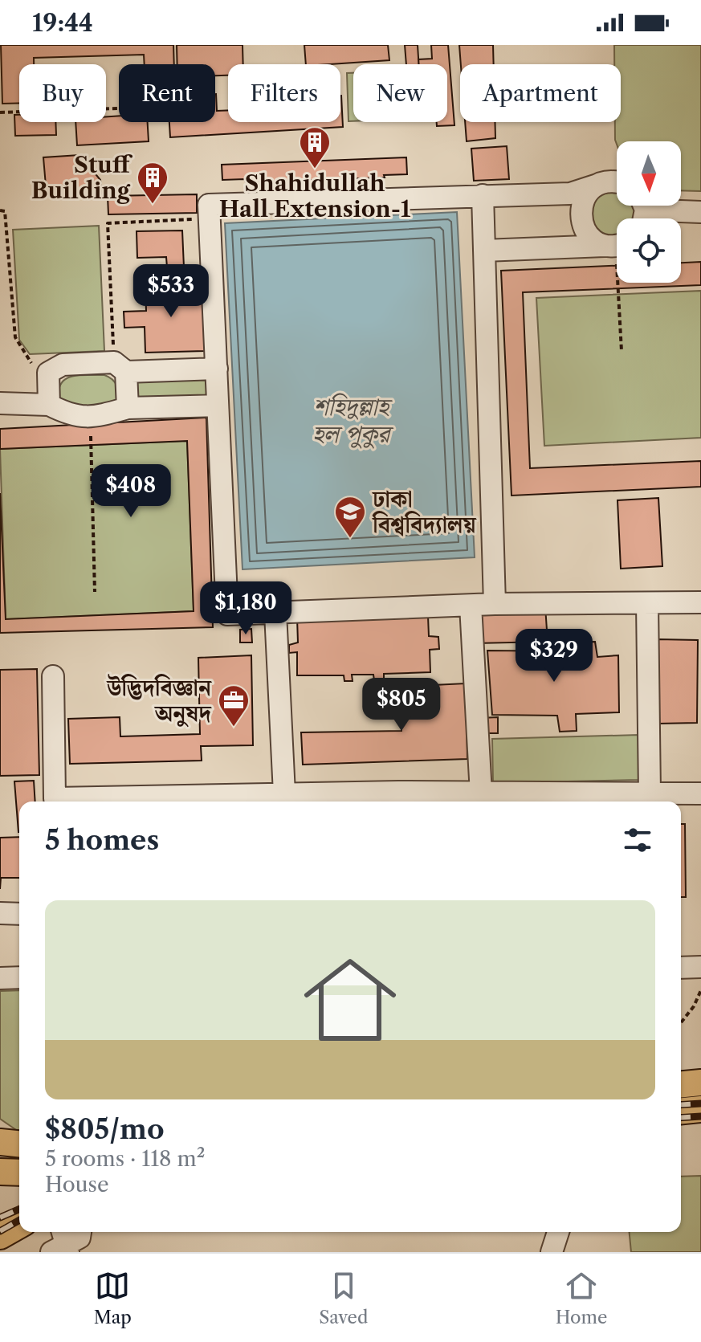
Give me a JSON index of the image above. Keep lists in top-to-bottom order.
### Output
{
  "water": ["শহিদুল্লাহ হল পুকুর"],
  "places": {
    "building": ["Shahidullah Hall Extension-1", "Stuff Building"],
    "school or university": ["ঢাকা বিশ্ববিদ্যালয়"],
    "office": ["উদ্ভিদবিজ্ঞান অনুষদ"]
  },
  "north": "bottom",
  "page": {
    "status": "19:44",
    "chip": [
      "Buy",
      "Rent",
      "Filters",
      "New",
      "Apartment"
    ],
    "price": [
      "$533",
      "$408",
      "$1,180",
      "$329",
      "$805"
    ],
    "heading": "5 homes",
    "list": [
      {
        "name": "$805/mo",
        "note": "5 rooms · 118 m² · House"
      }
    ],
    "tabs": ["Map", "Saved", "Home"]
  }
}
